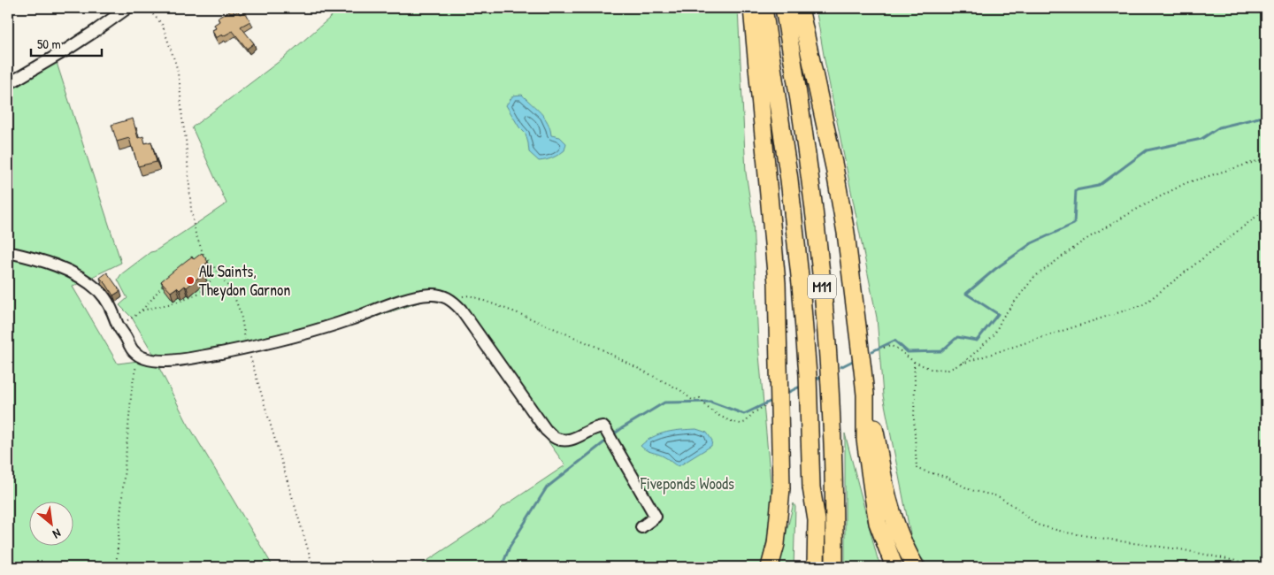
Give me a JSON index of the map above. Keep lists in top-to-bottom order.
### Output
{
  "streets": {
    "highway": ["M11"]
  },
  "parks": ["Fiveponds Woods"],
  "places": ["All Saints, Theydon Garnon"],
  "scale_bar": "50 m",
  "north": "bottom right"
}
